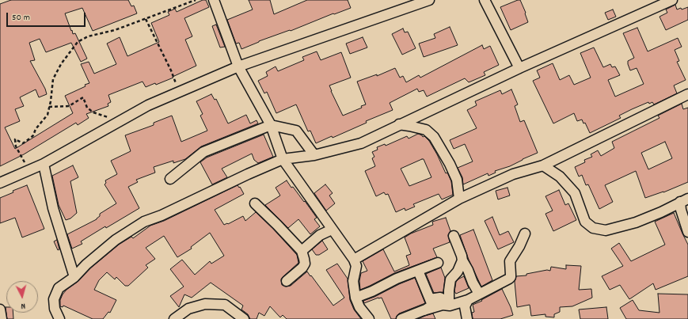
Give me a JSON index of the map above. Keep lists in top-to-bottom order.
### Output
{
  "scale_bar": "50 m",
  "north": "bottom"
}
